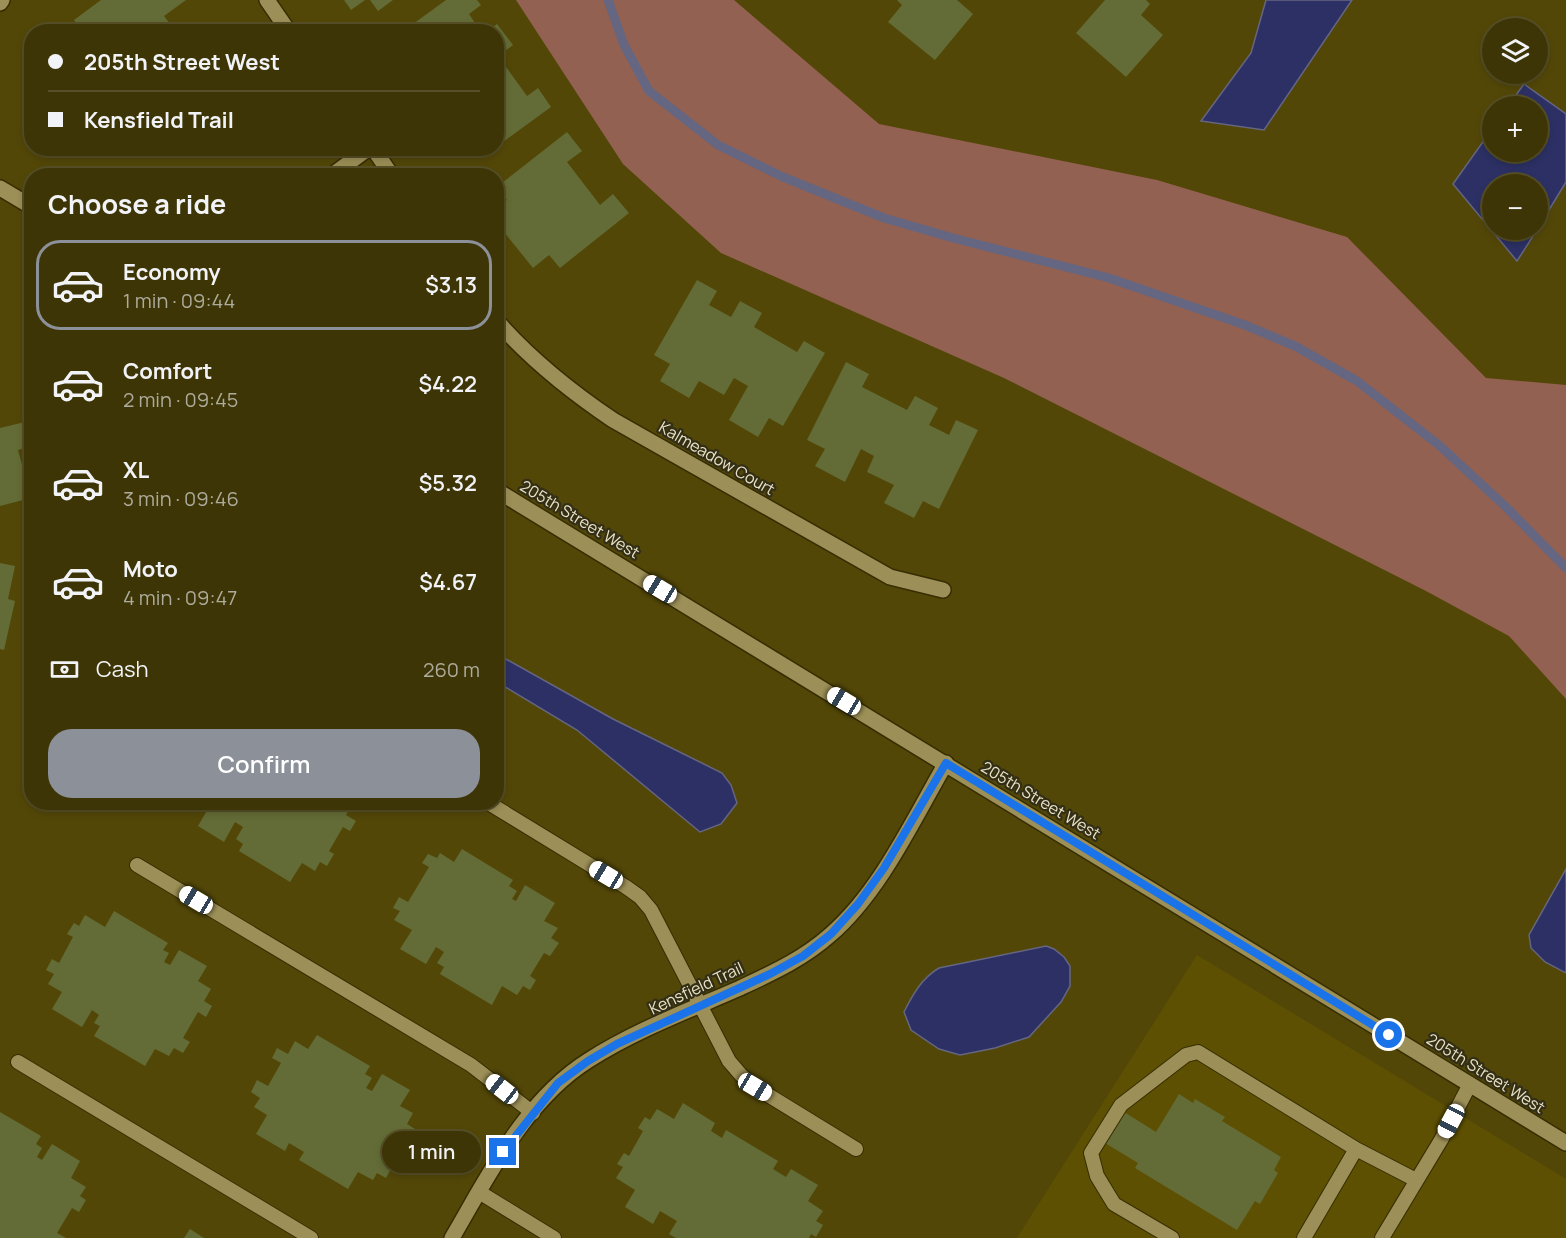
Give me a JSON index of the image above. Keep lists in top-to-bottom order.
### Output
{
  "streets": {
    "street": ["Kalmeadow Court", "205th Street West", "Kensfield Trail"]
  },
  "crossings": [
    ["205th Street West", "Kensfield Trail"]
  ],
  "page": {
    "map_buttons": ["+", "−"],
    "banner": ["205th Street West", "Kensfield Trail"],
    "heading": "Choose a ride",
    "list": [
      {
        "name": "Economy",
        "note": "1 min · 09:44",
        "value": "$3.13"
      },
      {
        "name": "Comfort",
        "note": "2 min · 09:45",
        "value": "$4.22"
      },
      {
        "name": "XL",
        "note": "3 min · 09:46",
        "value": "$5.32"
      },
      {
        "name": "Moto",
        "note": "4 min · 09:47",
        "value": "$4.67"
      }
    ],
    "pay": ["Cash", "260 m"],
    "buttons": "Confirm",
    "bubble": "1 min"
  }
}
